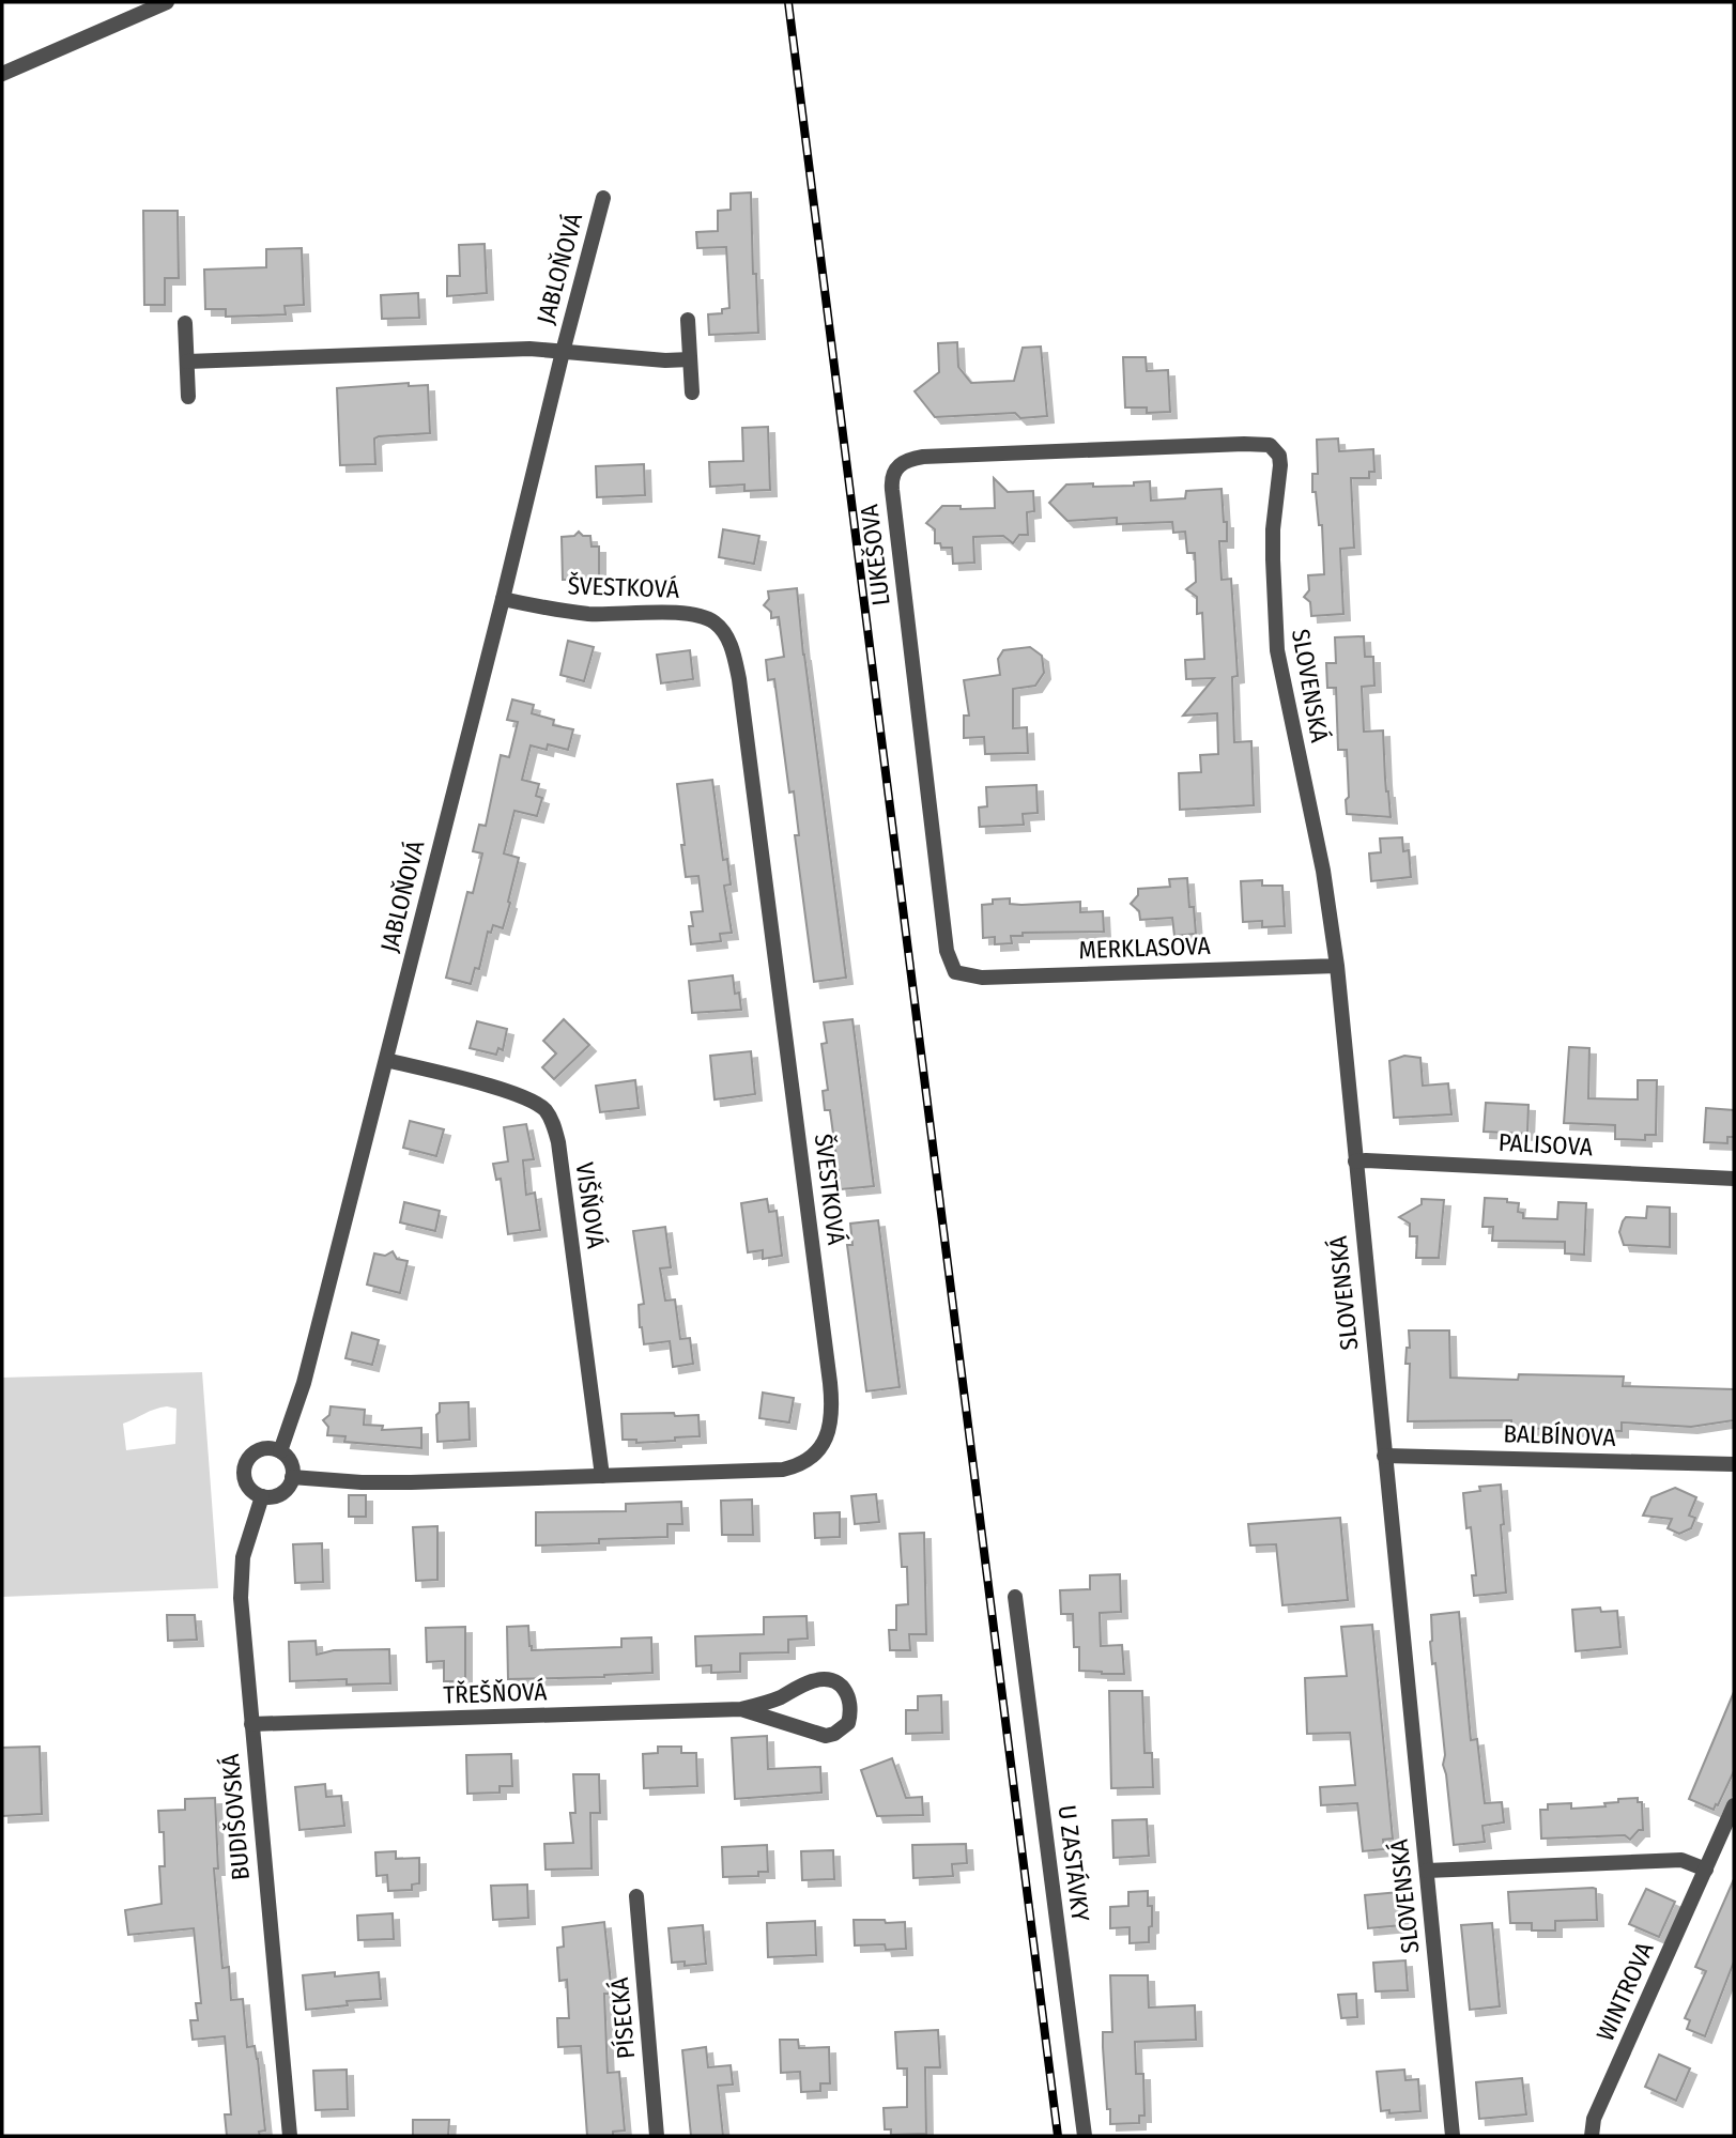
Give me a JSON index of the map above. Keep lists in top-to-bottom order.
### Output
{
  "streets": {
    "street": [
      "JABLOŇOVÁ",
      "LUKEŠOVA",
      "ŠVESTKOVÁ",
      "SLOVENSKÁ",
      "MERKLASOVA",
      "PALISOVA",
      "VIŠŇOVÁ",
      "BALBÍNOVA",
      "TŘEŠŇOVÁ",
      "BUDIŠOVSKÁ",
      "U ZASTÁVKY",
      "WINTROVA",
      "PÍSECKÁ"
    ]
  },
  "crossings": [
    ["JABLOŇOVÁ", "ŠVESTKOVÁ"],
    ["JABLOŇOVÁ", "VIŠŇOVÁ"],
    ["JABLOŇOVÁ", "BUDIŠOVSKÁ"],
    ["LUKEŠOVA", "SLOVENSKÁ"],
    ["LUKEŠOVA", "MERKLASOVA"],
    ["ŠVESTKOVÁ", "VIŠŇOVÁ"],
    ["ŠVESTKOVÁ", "BUDIŠOVSKÁ"],
    ["SLOVENSKÁ", "MERKLASOVA"],
    ["SLOVENSKÁ", "PALISOVA"],
    ["SLOVENSKÁ", "BALBÍNOVA"],
    ["TŘEŠŇOVÁ", "BUDIŠOVSKÁ"]
  ]
}
